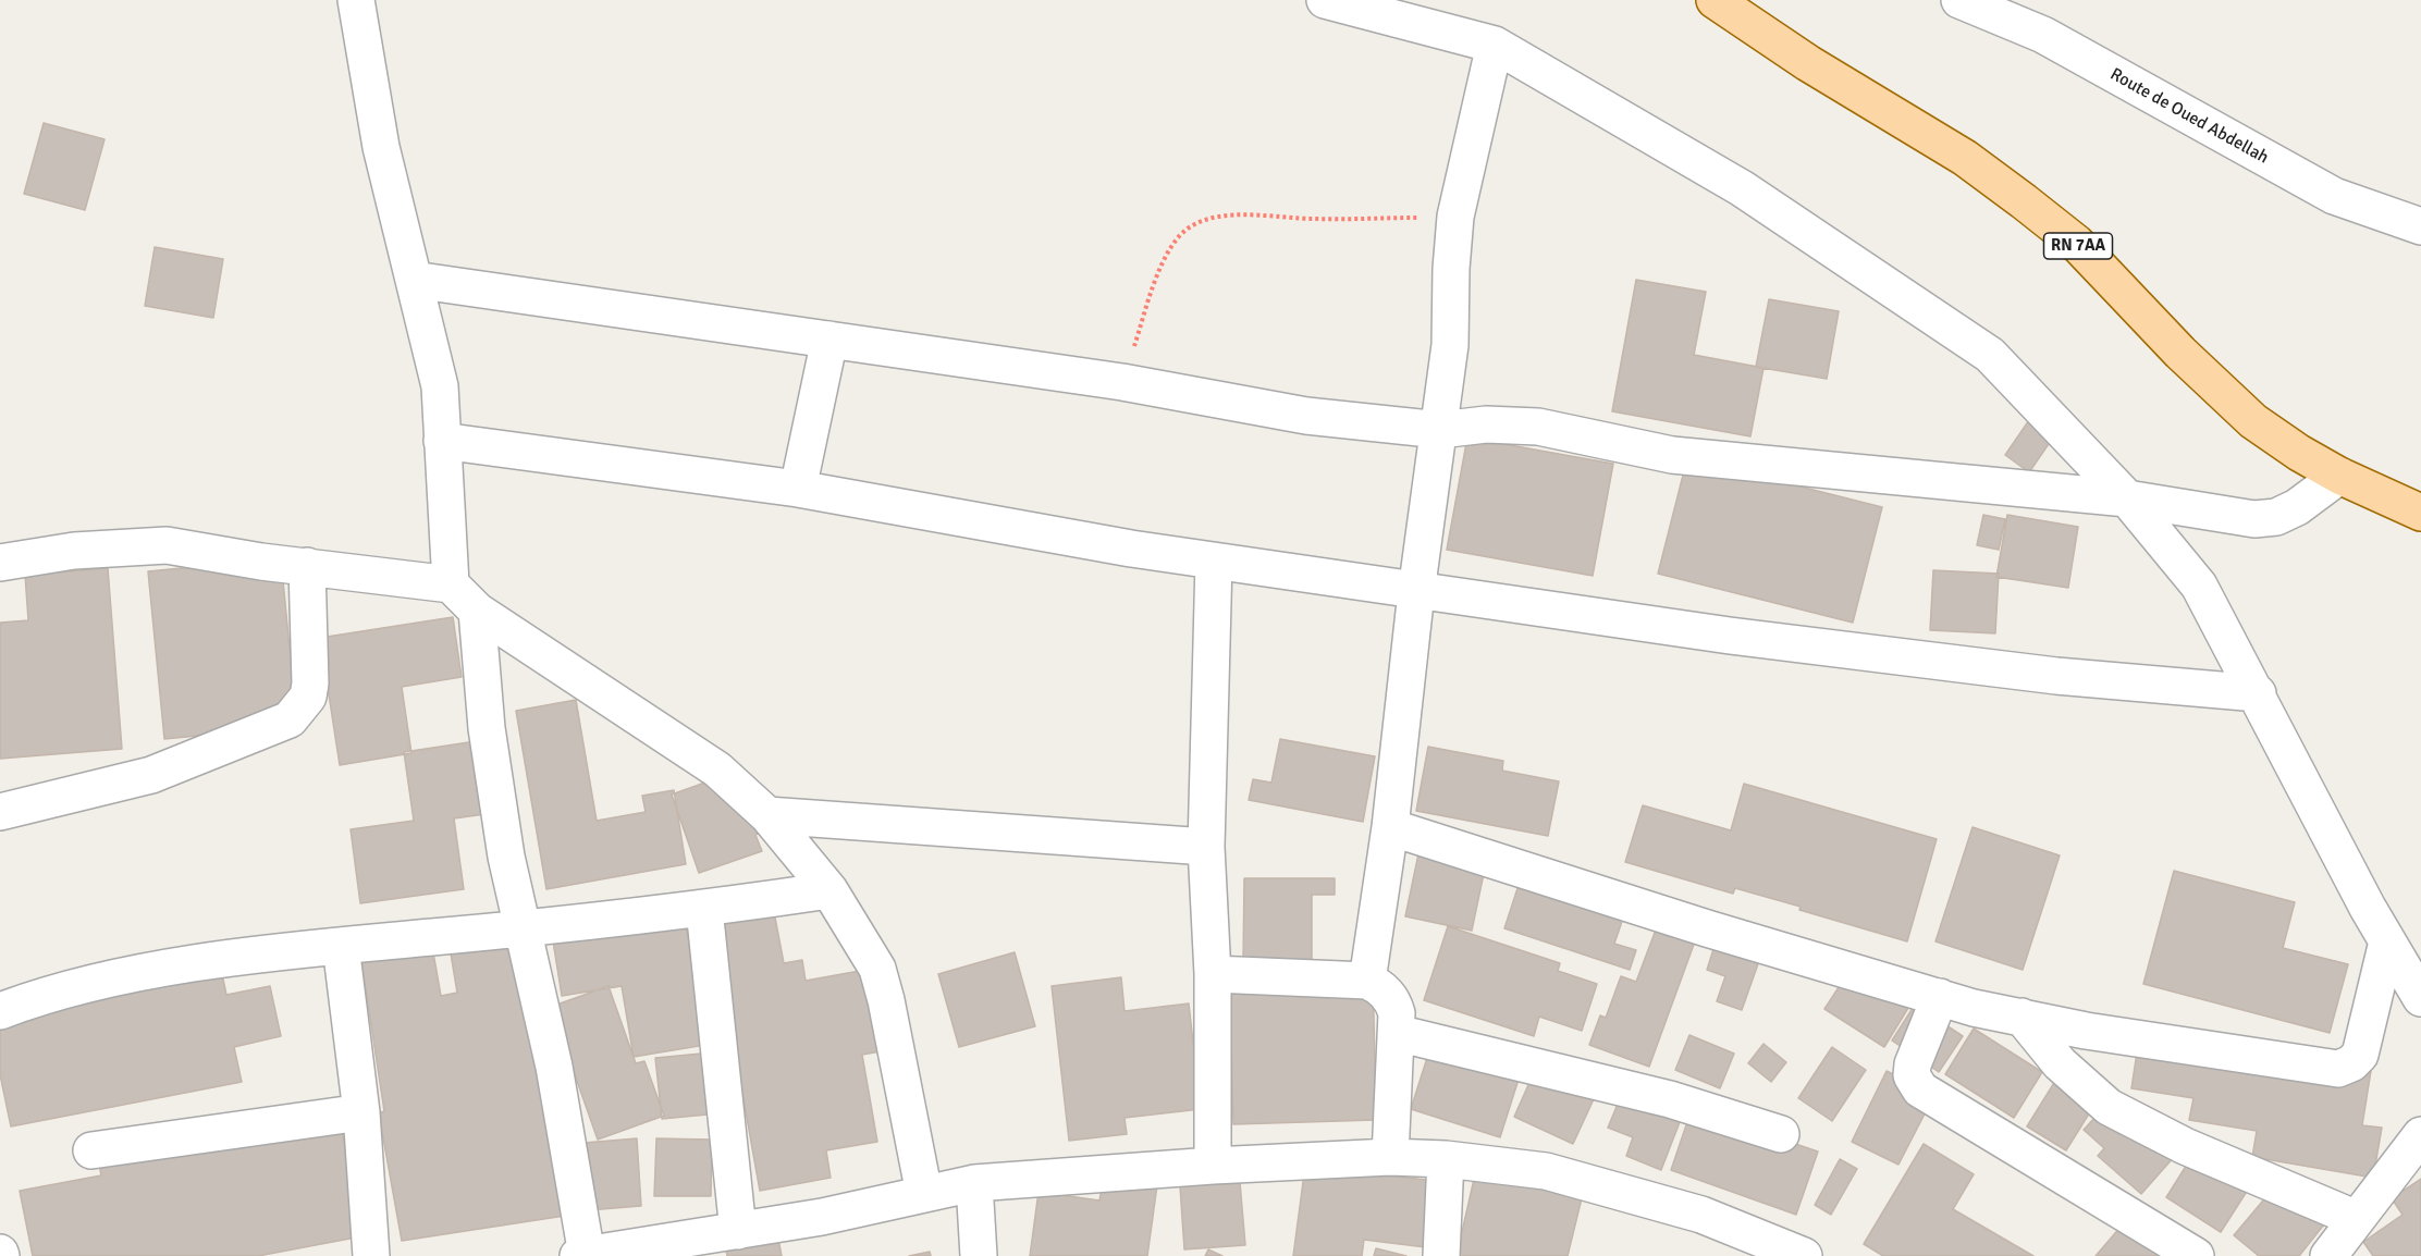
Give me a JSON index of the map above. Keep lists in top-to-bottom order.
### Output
{
  "streets": {
    "main road": ["RN 7AA"],
    "street": ["Route de Oued Abdellah"]
  }
}
